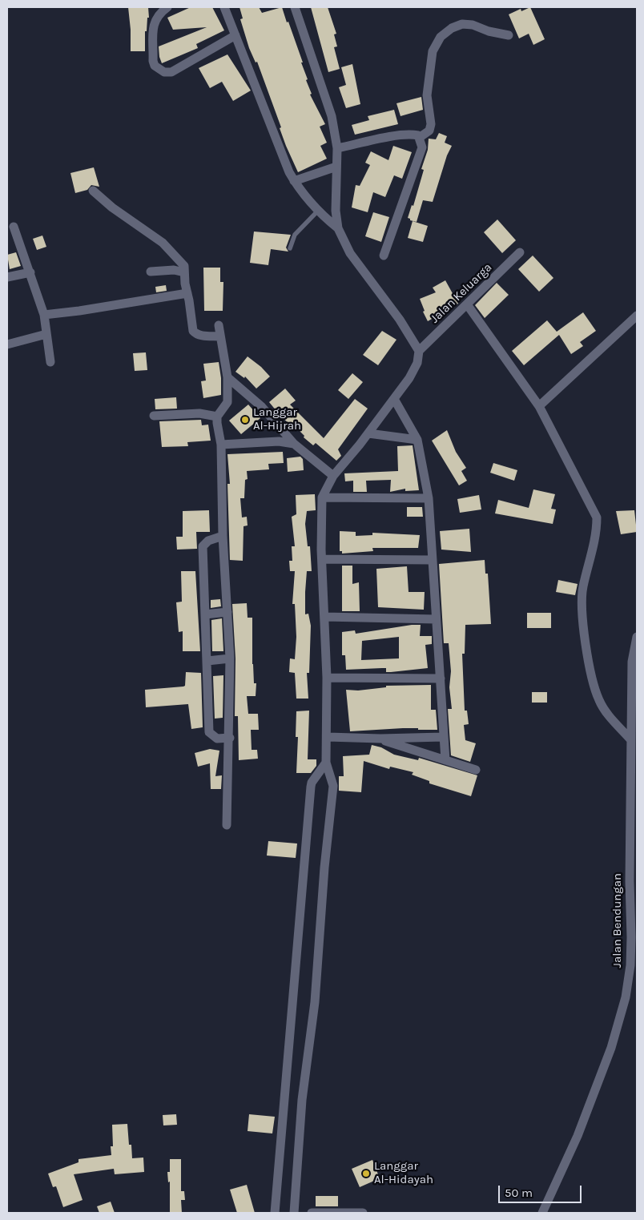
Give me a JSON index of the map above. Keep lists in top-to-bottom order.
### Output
{
  "streets": {
    "street": ["Jalan Keluarga", "Jalan Bendungan"]
  },
  "places": ["Langgar Al-Hijrah", "Langgar Al-Hidayah"],
  "scale_bar": "50 m"
}
